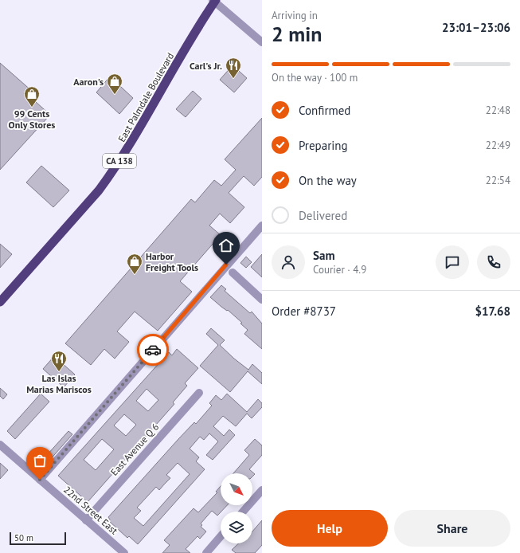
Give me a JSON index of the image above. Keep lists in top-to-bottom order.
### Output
{
  "streets": {
    "highway": ["East Palmdale Boulevard", "CA 138"],
    "street": ["East Avenue Q 6", "22nd Street East"]
  },
  "crossings": [
    ["East Avenue Q 6", "22nd Street East"]
  ],
  "places": {
    "restaurant": ["Carl's Jr.", "Las Islas Marias Mariscos"],
    "shop": ["Aaron's", "99 Cents Only Stores", "Harbor Freight Tools"]
  },
  "scale_bar": "50 m",
  "north": "bottom right",
  "page": {
    "heading": ["2 min", "Arriving in", "23:01–23:06"],
    "panel": [
      "Sam",
      "Courier · 4.9",
      "Order #8737",
      "$17.68"
    ],
    "bar": "On the way · 100 m",
    "list": [
      ["Confirmed", "22:48"],
      ["Preparing", "22:49"],
      ["On the way", "22:54"],
      "Delivered"
    ],
    "buttons": ["Help", "Share"],
    "scale": "50 m"
  }
}
